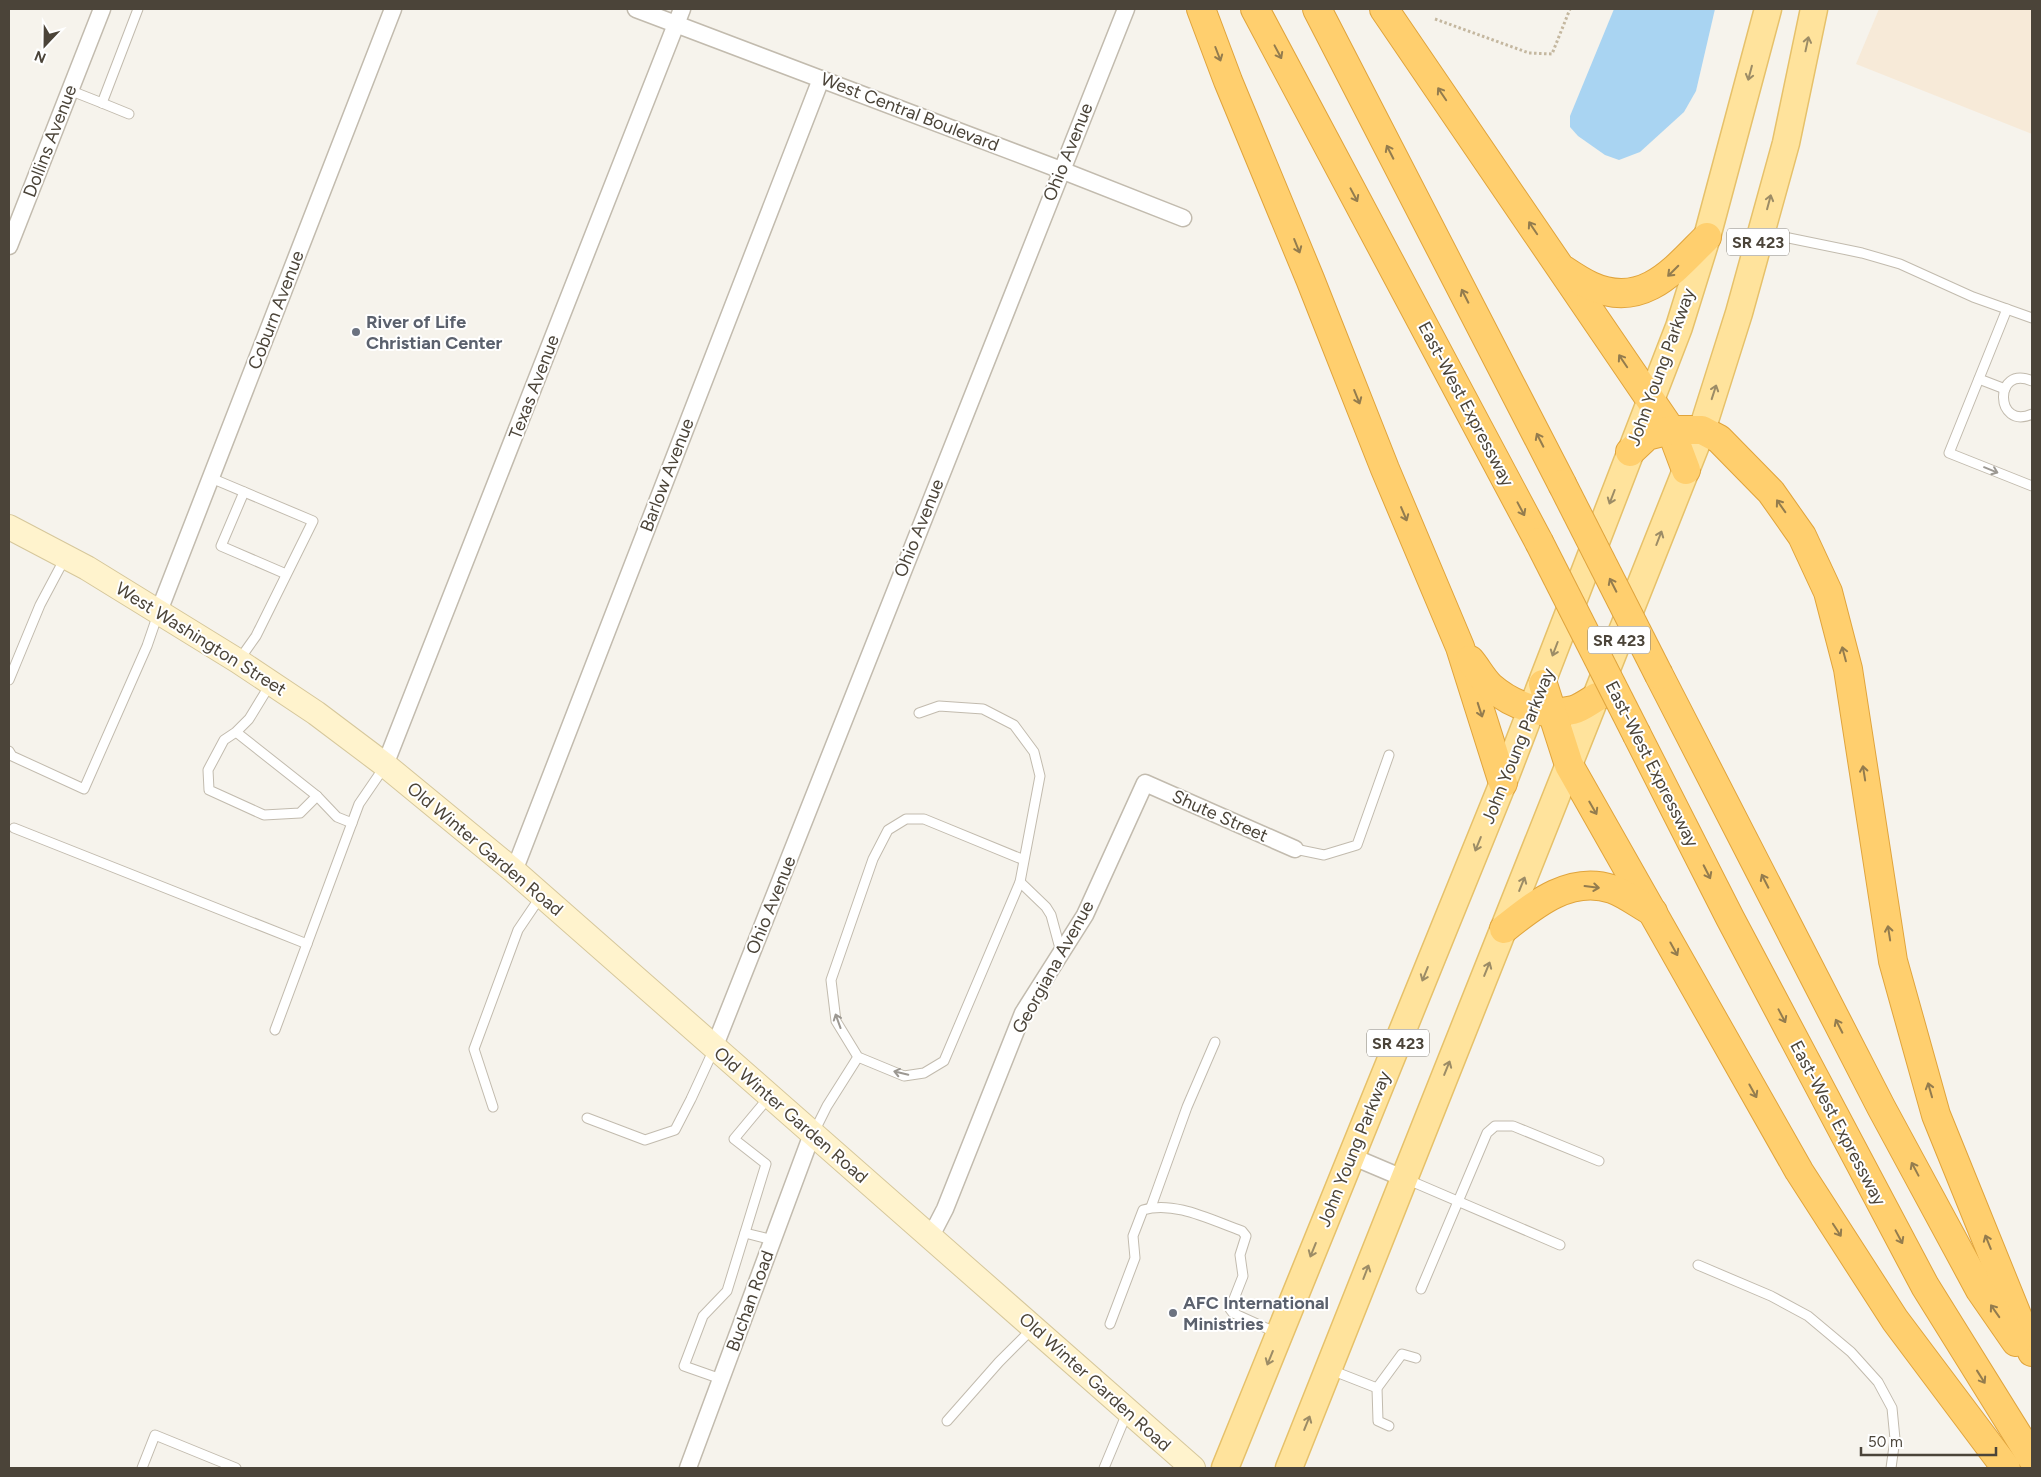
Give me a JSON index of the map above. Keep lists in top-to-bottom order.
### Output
{
  "streets": {
    "highway": ["East-West Expressway"],
    "main road": [
      "SR 423",
      "John Young Parkway",
      "West Washington Street",
      "Old Winter Garden Road"
    ],
    "street": [
      "West Central Boulevard",
      "Dollins Avenue",
      "Ohio Avenue",
      "Coburn Avenue",
      "Texas Avenue",
      "Barlow Avenue",
      "Shute Street",
      "Georgiana Avenue",
      "Buchan Road"
    ]
  },
  "crossings": [
    ["West Central Boulevard", "Ohio Avenue"],
    ["West Central Boulevard", "Texas Avenue"],
    ["West Central Boulevard", "Barlow Avenue"],
    ["Ohio Avenue", "Old Winter Garden Road"],
    ["Coburn Avenue", "West Washington Street"],
    ["Texas Avenue", "West Washington Street"],
    ["Texas Avenue", "Old Winter Garden Road"],
    ["Barlow Avenue", "Old Winter Garden Road"],
    ["West Washington Street", "Old Winter Garden Road"],
    ["Shute Street", "Georgiana Avenue"],
    ["Old Winter Garden Road", "Georgiana Avenue"],
    ["Old Winter Garden Road", "Buchan Road"]
  ],
  "places": ["River of Life Christian Center", "AFC International Ministries"],
  "scale_bar": "50 m",
  "north": "bottom"
}
